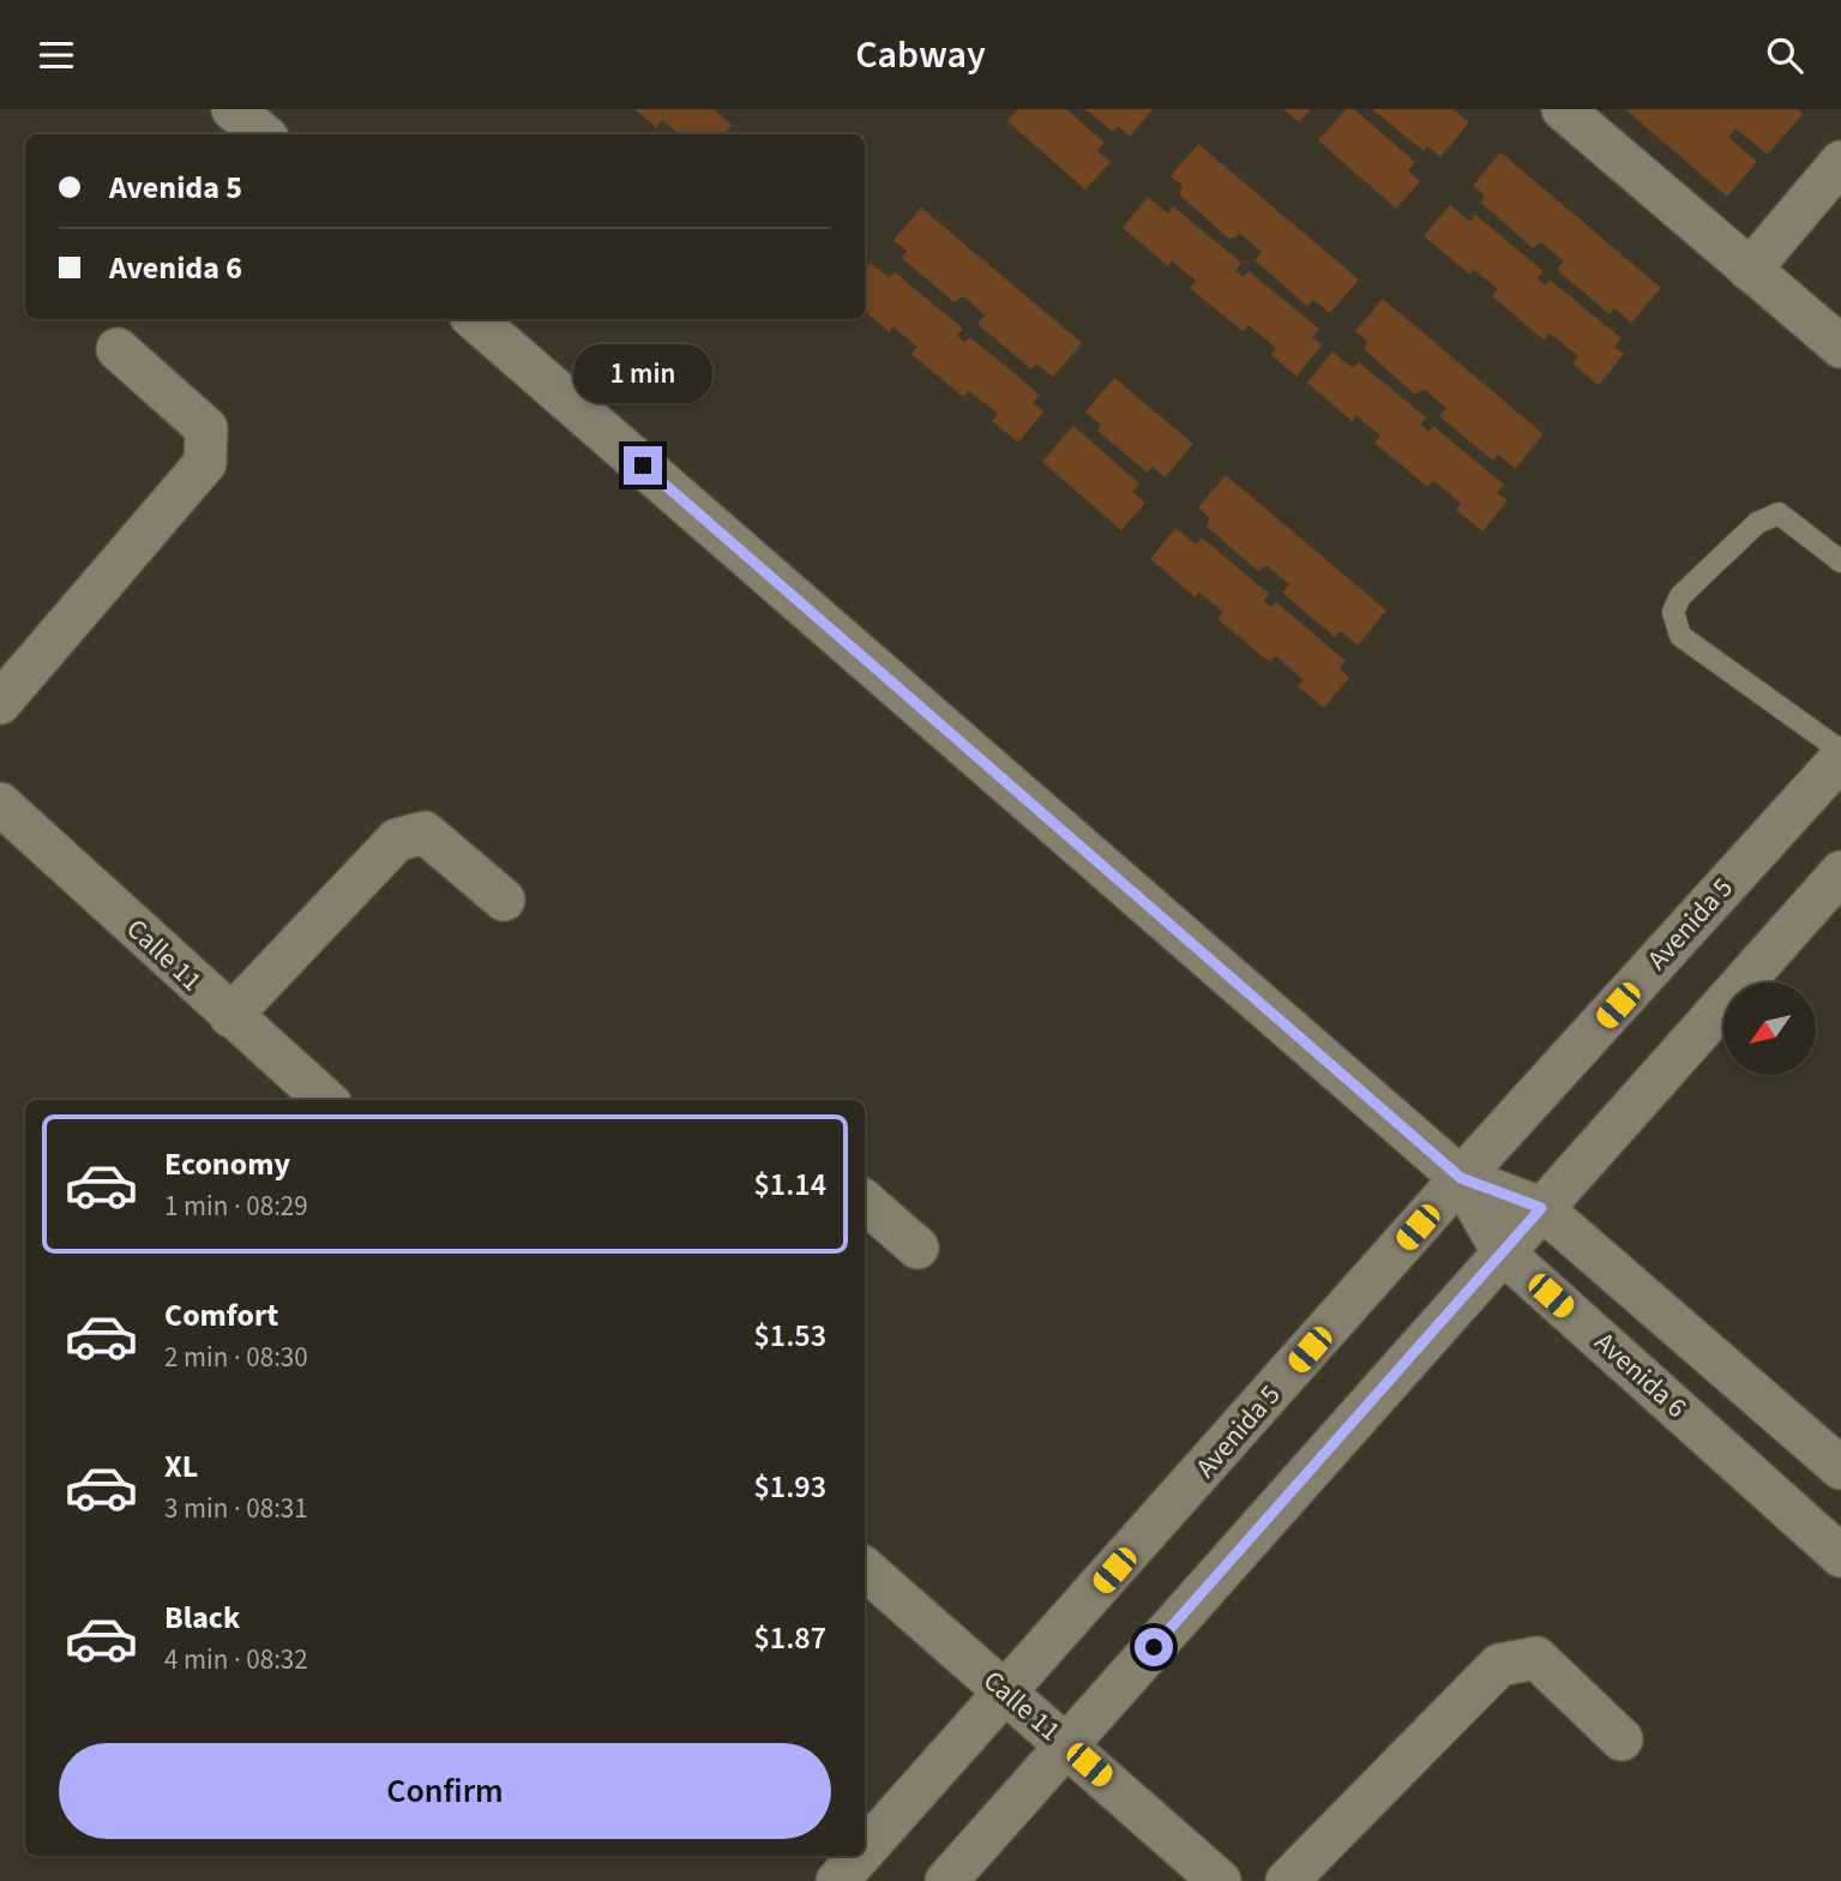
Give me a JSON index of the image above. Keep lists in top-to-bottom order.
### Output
{
  "streets": {
    "street": ["Avenida 5", "Calle 11", "Avenida 6"]
  },
  "crossings": [
    ["Avenida 5", "Calle 11"],
    ["Avenida 5", "Avenida 6"]
  ],
  "north": "bottom left",
  "page": {
    "header": "Cabway",
    "banner": ["Avenida 5", "Avenida 6"],
    "bubble": "1 min",
    "list": [
      {
        "name": "Economy",
        "note": "1 min · 08:29",
        "value": "$1.14"
      },
      {
        "name": "Comfort",
        "note": "2 min · 08:30",
        "value": "$1.53"
      },
      {
        "name": "XL",
        "note": "3 min · 08:31",
        "value": "$1.93"
      },
      {
        "name": "Black",
        "note": "4 min · 08:32",
        "value": "$1.87"
      }
    ],
    "buttons": "Confirm"
  }
}
